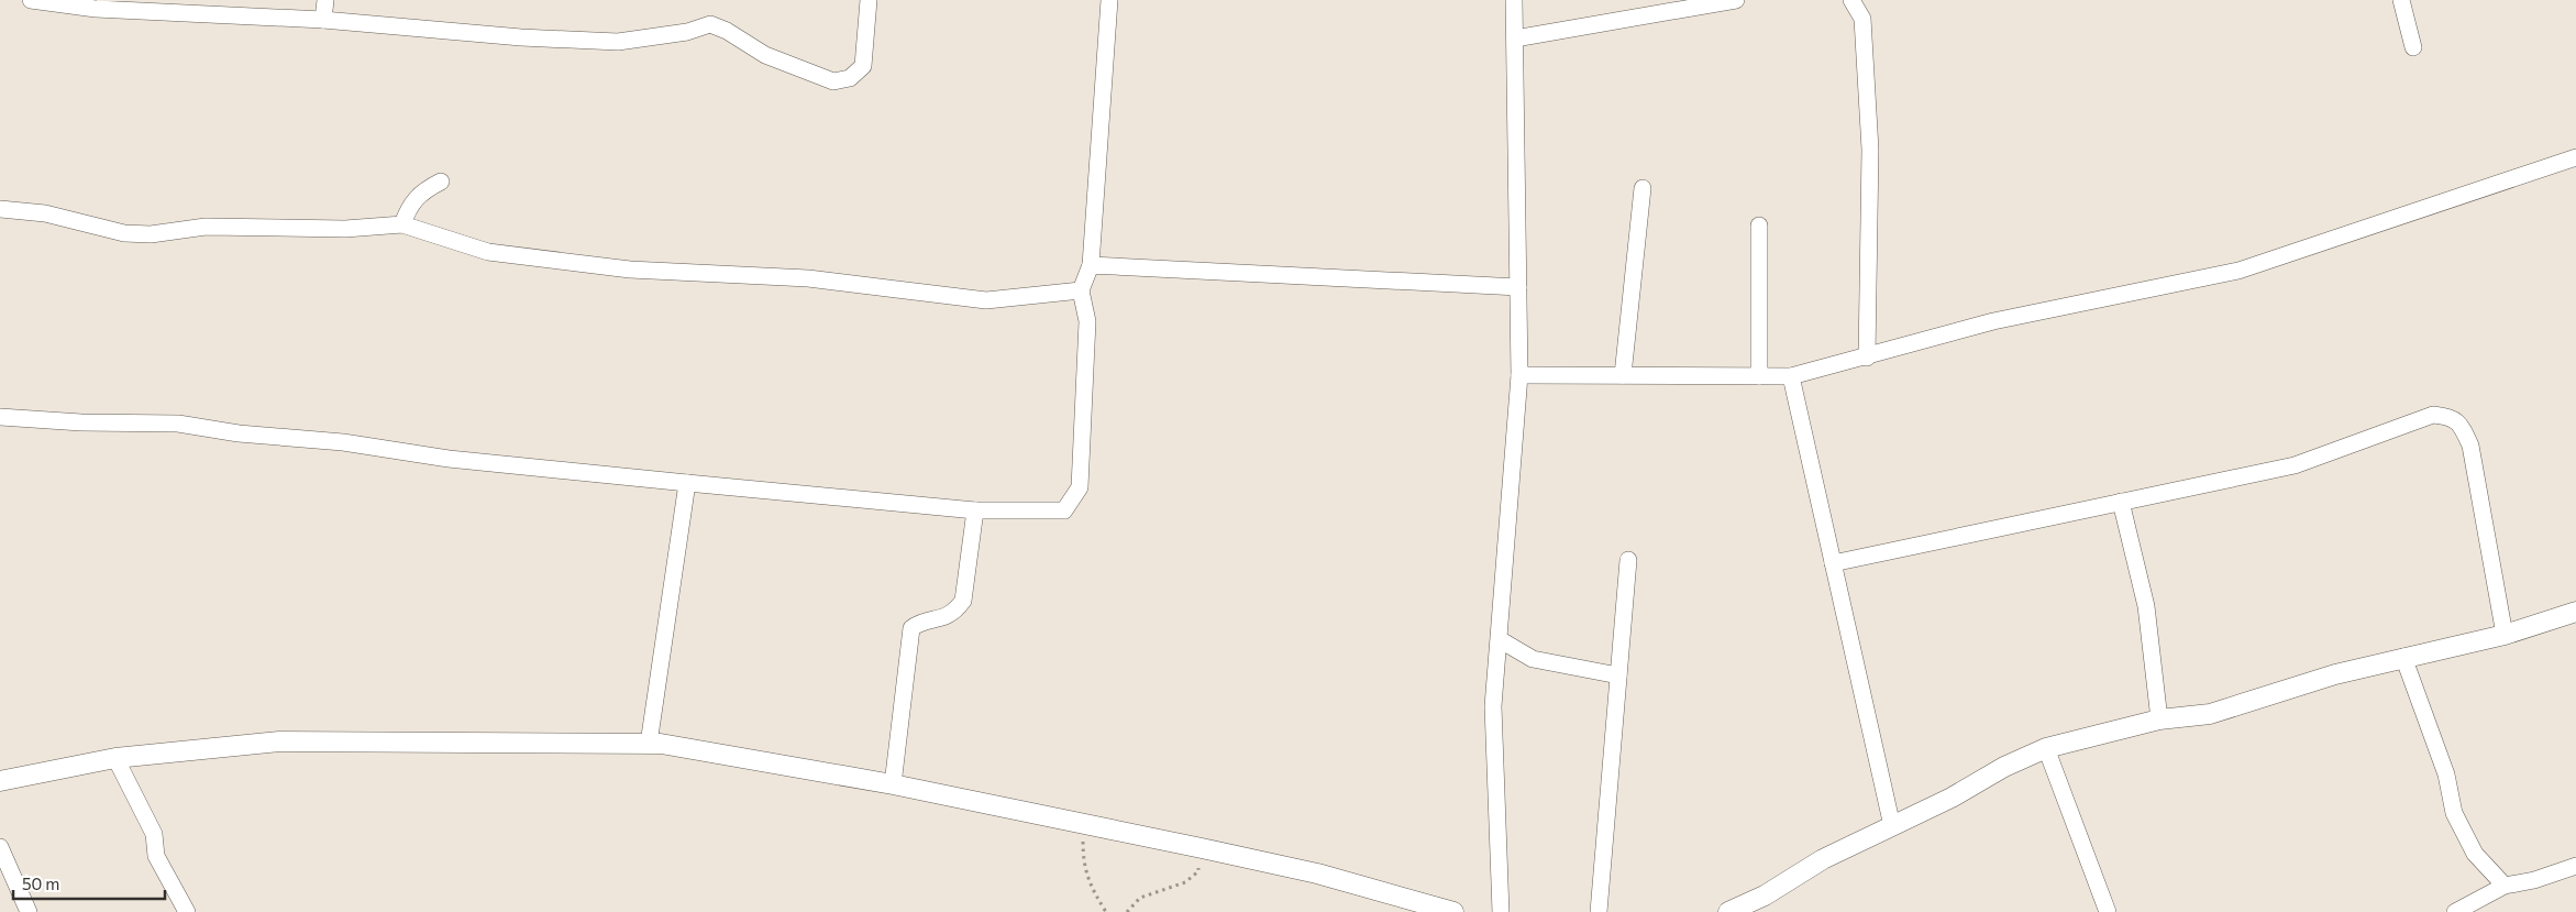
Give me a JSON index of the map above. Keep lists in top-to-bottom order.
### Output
{
  "scale_bar": "50 m"
}
